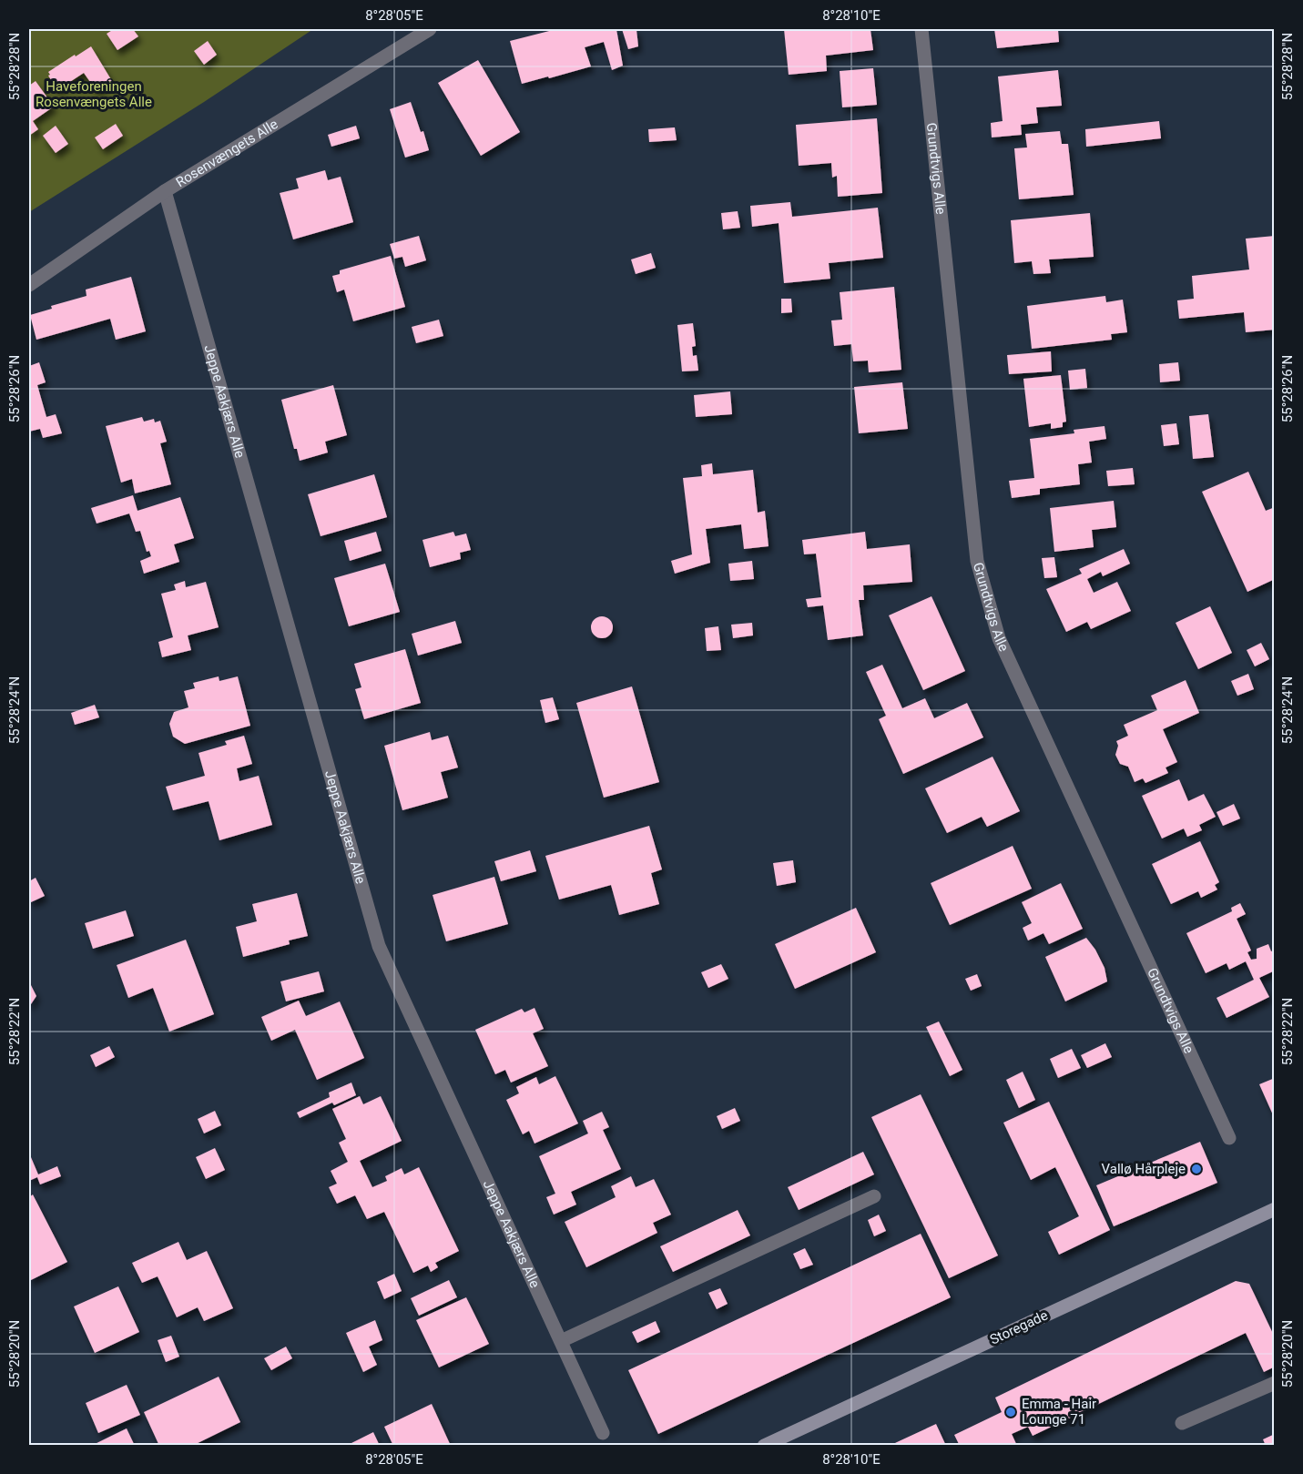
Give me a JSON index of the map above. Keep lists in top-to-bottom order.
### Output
{
  "streets": {
    "street": [
      "Rosenvængets Alle",
      "Grundtvigs Alle",
      "Jeppe Aakjærs Alle",
      "Storegade"
    ]
  },
  "crossings": [
    ["Rosenvængets Alle", "Jeppe Aakjærs Alle"]
  ],
  "parks": ["Haveforeningen Rosenvængets Alle"],
  "places": ["Vallø Hårpleje", "Emma - Hair Lounge 71"],
  "coordinates": [
    "8°28'05\"E",
    "8°28'10\"E",
    "55°28'28\"N",
    "55°28'26\"N",
    "55°28'24\"N",
    "55°28'22\"N",
    "55°28'20\"N"
  ]
}
